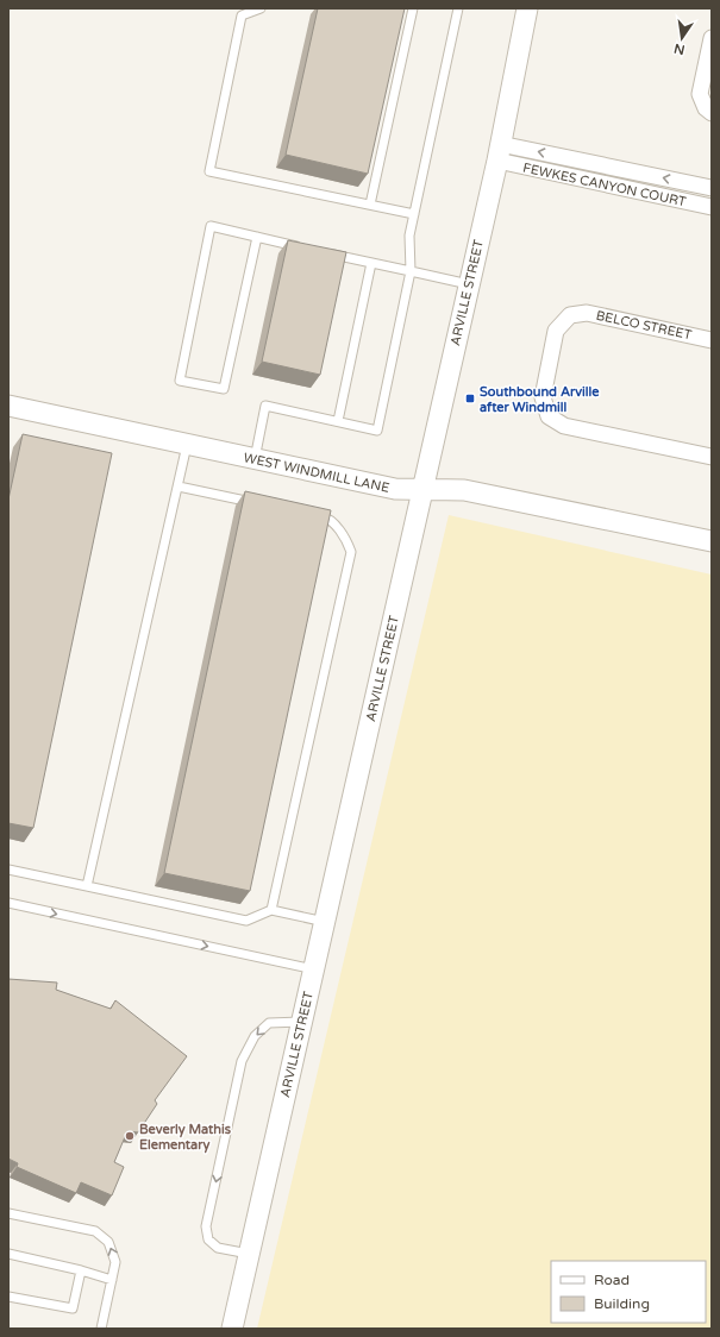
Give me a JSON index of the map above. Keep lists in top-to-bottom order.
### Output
{
  "streets": {
    "street": [
      "FEWKES CANYON COURT",
      "ARVILLE STREET",
      "BELCO STREET",
      "WEST WINDMILL LANE"
    ]
  },
  "crossings": [
    ["FEWKES CANYON COURT", "ARVILLE STREET"],
    ["ARVILLE STREET", "WEST WINDMILL LANE"]
  ],
  "places": {
    "transit": ["Southbound Arville after Windmill"],
    "other": ["Beverly Mathis Elementary"]
  },
  "legend": ["Road", "Building"],
  "north": "bottom"
}
